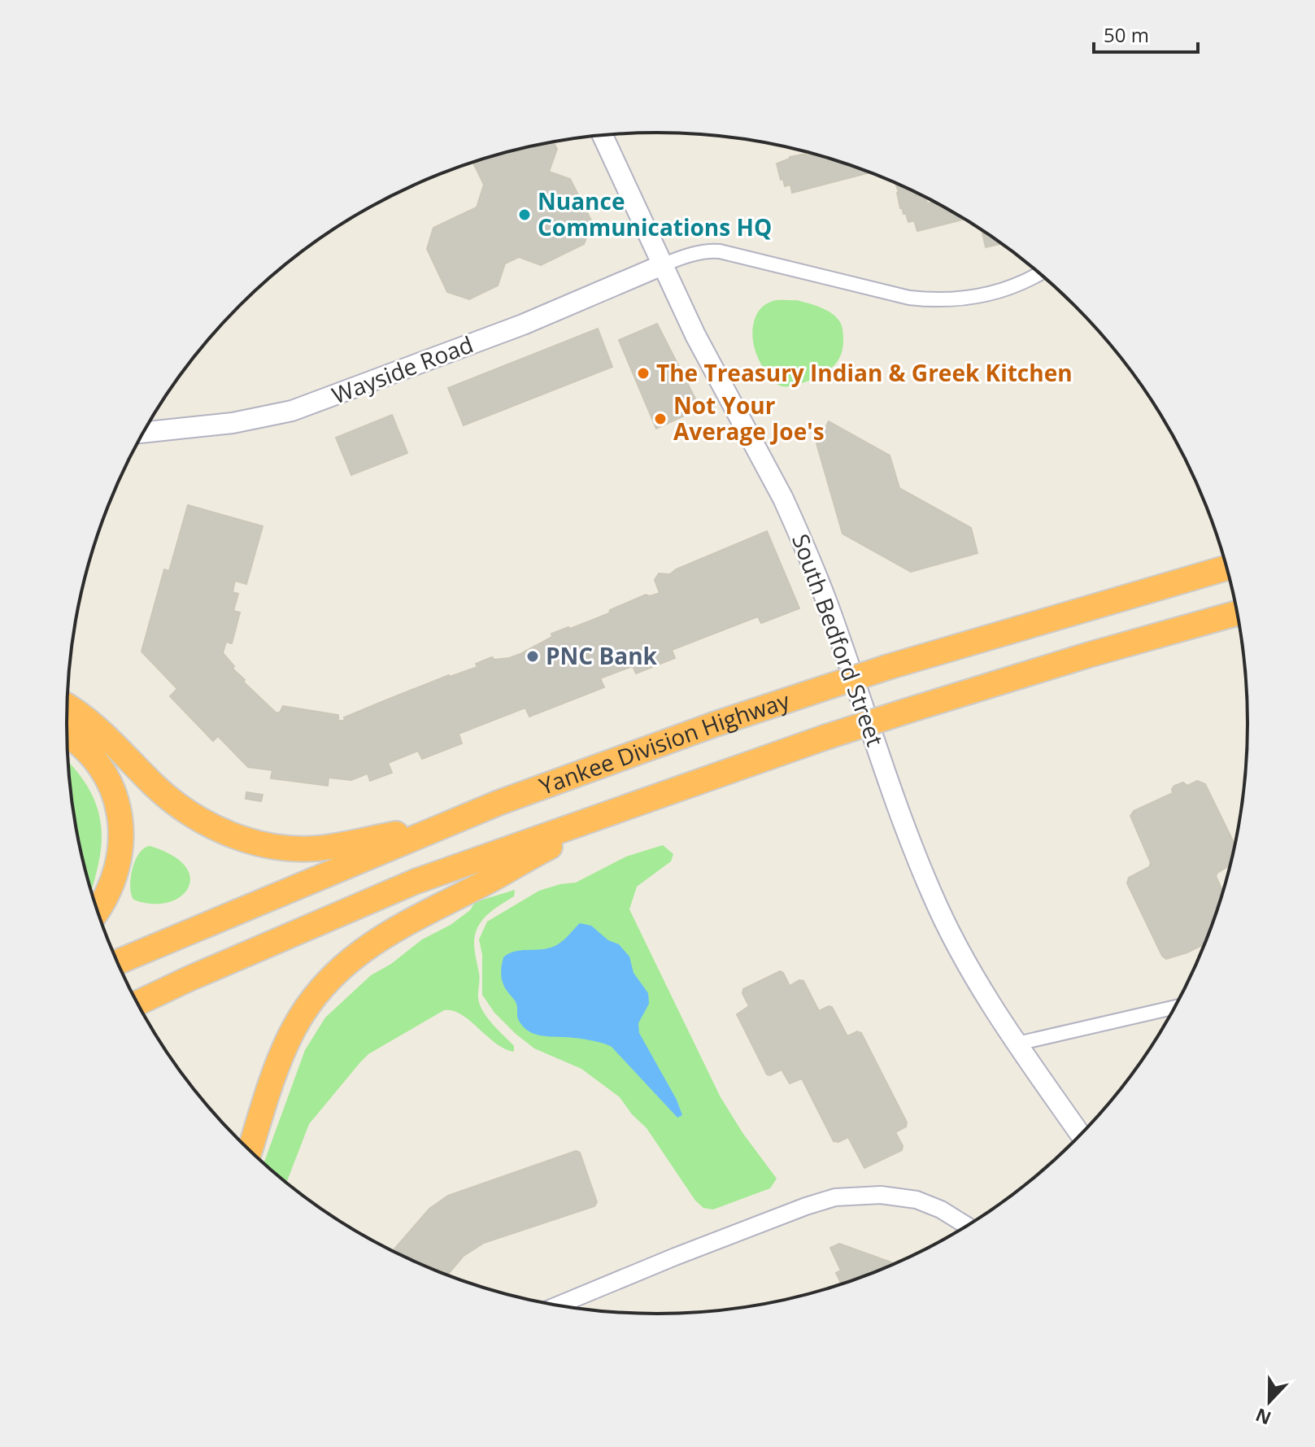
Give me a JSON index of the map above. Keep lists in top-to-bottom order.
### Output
{
  "streets": {
    "highway": ["Yankee Division Highway"],
    "main road": ["Wayside Road", "South Bedford Street"]
  },
  "crossings": [
    ["Wayside Road", "South Bedford Street"]
  ],
  "places": [
    "Nuance Communications HQ",
    "The Treasury Indian & Greek Kitchen",
    "Not Your Average Joe's",
    "PNC Bank"
  ],
  "scale_bar": "50 m",
  "north": "bottom"
}
